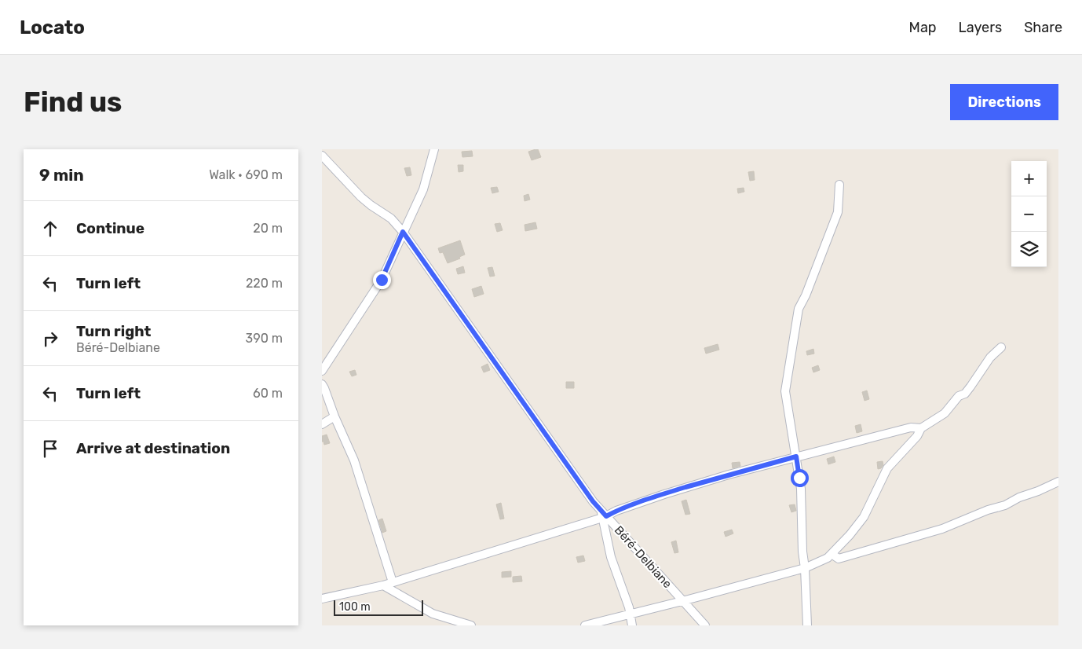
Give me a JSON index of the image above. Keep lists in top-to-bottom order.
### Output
{
  "streets": {
    "street": ["Béré-Delbiane"]
  },
  "scale_bar": "100 m",
  "page": {
    "header": "Locato",
    "nav": ["Map", "Layers", "Share"],
    "buttons": "Directions",
    "title": "Find us",
    "heading": ["9 min", "Walk · 690 m"],
    "map_buttons": ["+", "−"],
    "list": [
      ["Continue", "20 m"],
      ["Turn left", "220 m"],
      ["Turn right", "Béré-Delbiane", "390 m"],
      ["Turn left", "60 m"],
      "Arrive at destination"
    ],
    "scale": "100 m"
  }
}
